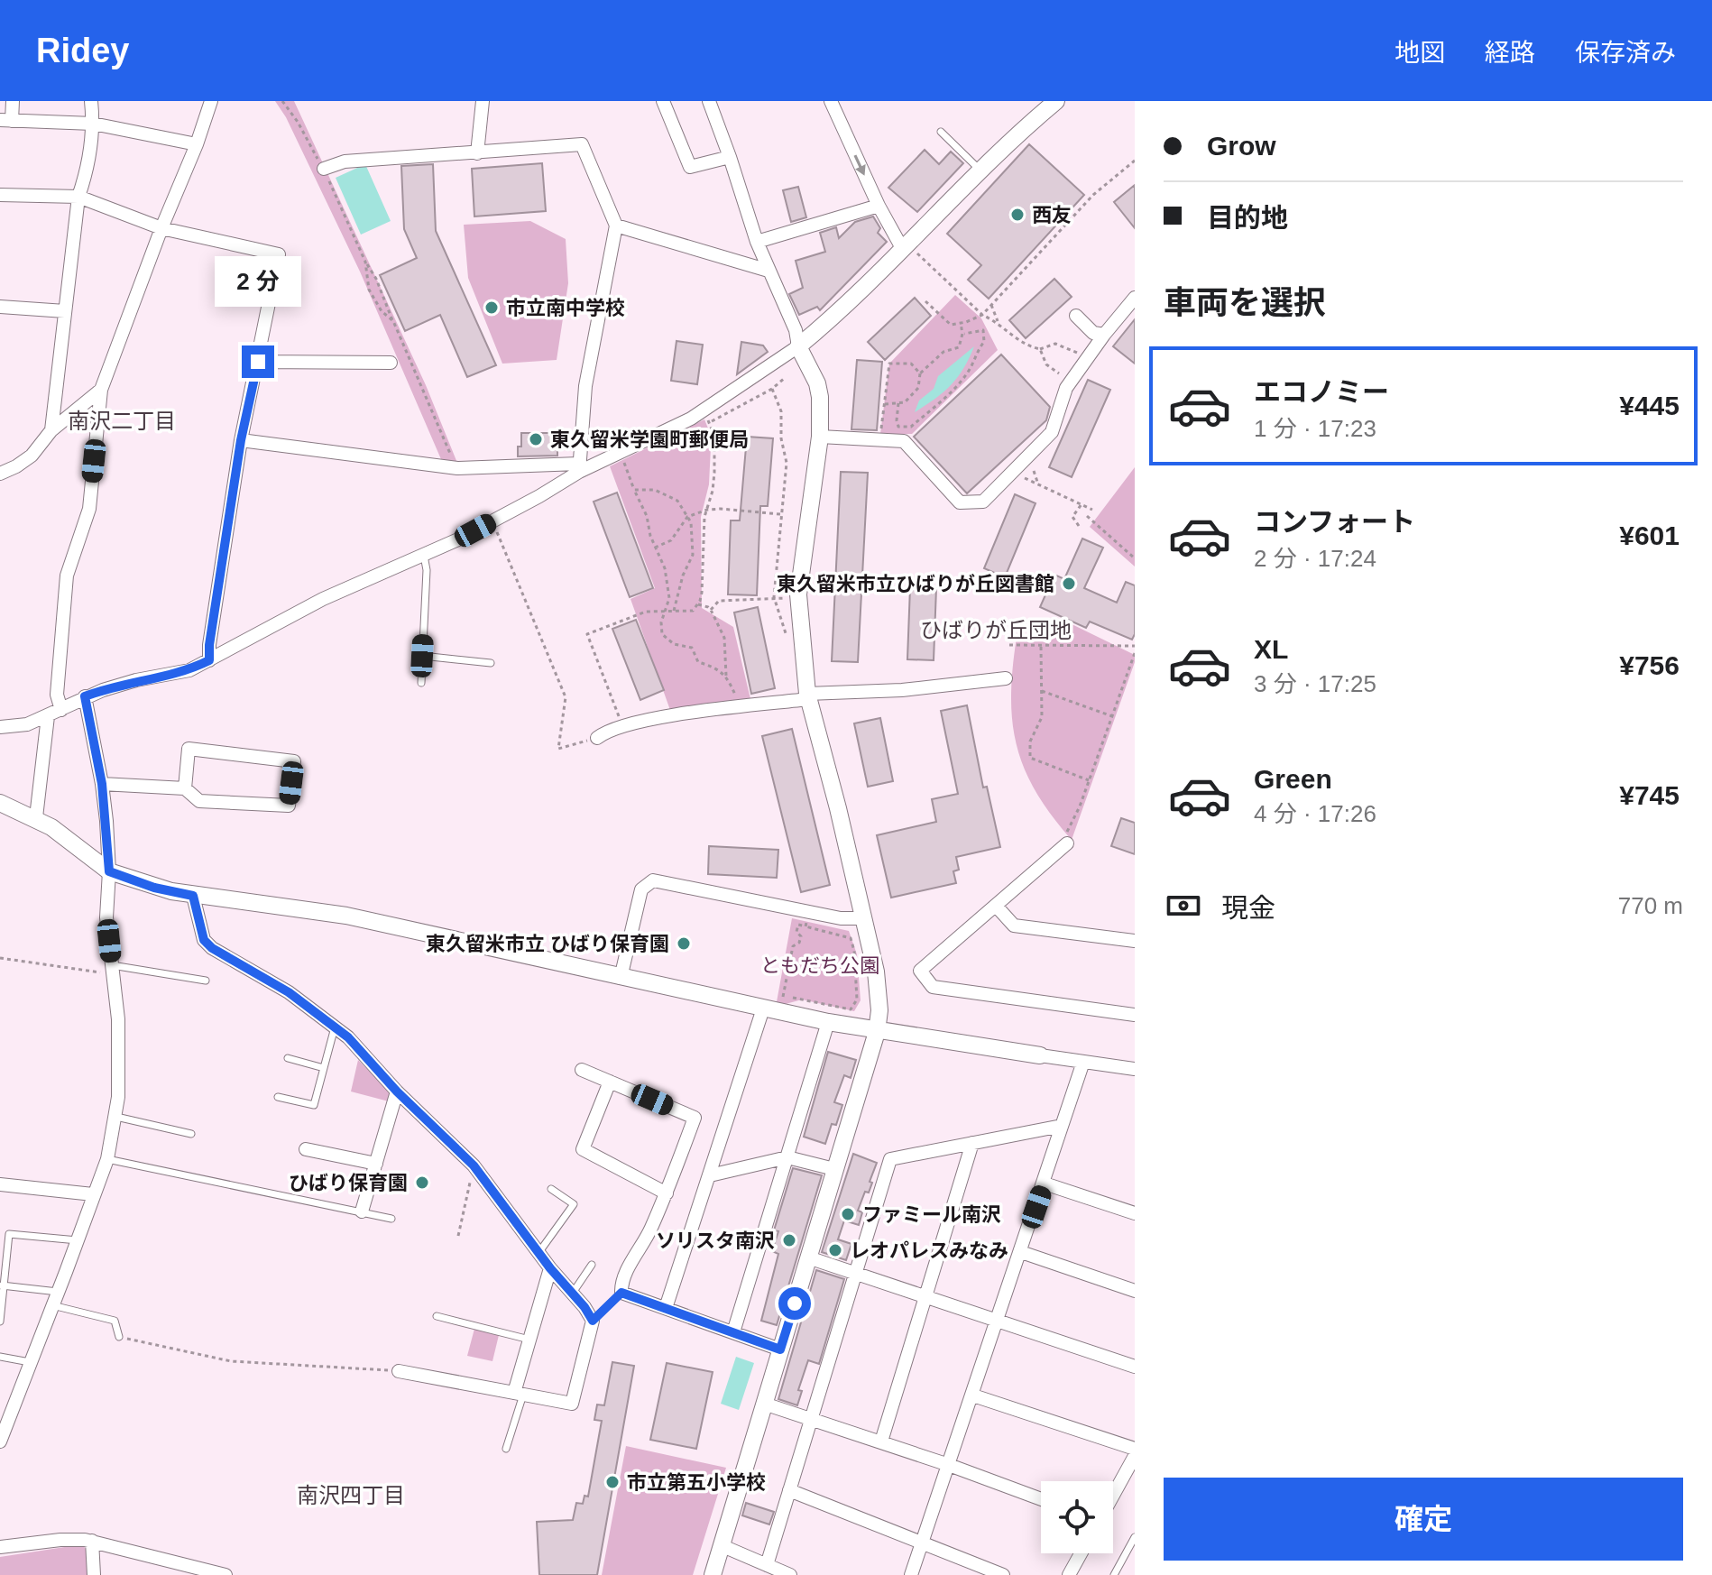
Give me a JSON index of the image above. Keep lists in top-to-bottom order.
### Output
{
  "districts": ["南沢二丁目", "ひばりが丘団地", "南沢四丁目"],
  "parks": ["ともだち公園"],
  "places": [
    "西友",
    "市立南中学校",
    "東久留米学園町郵便局",
    "東久留米市立ひばりが丘図書館",
    "東久留米市立 ひばり保育園",
    "ひばり保育園",
    "ファミール南沢",
    "ソリスタ南沢",
    "レオパレスみなみ",
    "市立第五小学校"
  ],
  "page": {
    "header": "Ridey",
    "nav": ["地図", "経路", "保存済み"],
    "banner": ["Grow", "目的地"],
    "bubble": "2 分",
    "heading": "車両を選択",
    "list": [
      {
        "name": "エコノミー",
        "note": "1 分 · 17:23",
        "value": "¥445"
      },
      {
        "name": "コンフォート",
        "note": "2 分 · 17:24",
        "value": "¥601"
      },
      {
        "name": "XL",
        "note": "3 分 · 17:25",
        "value": "¥756"
      },
      {
        "name": "Green",
        "note": "4 分 · 17:26",
        "value": "¥745"
      }
    ],
    "pay": ["現金", "770 m"],
    "buttons": "確定"
  }
}
